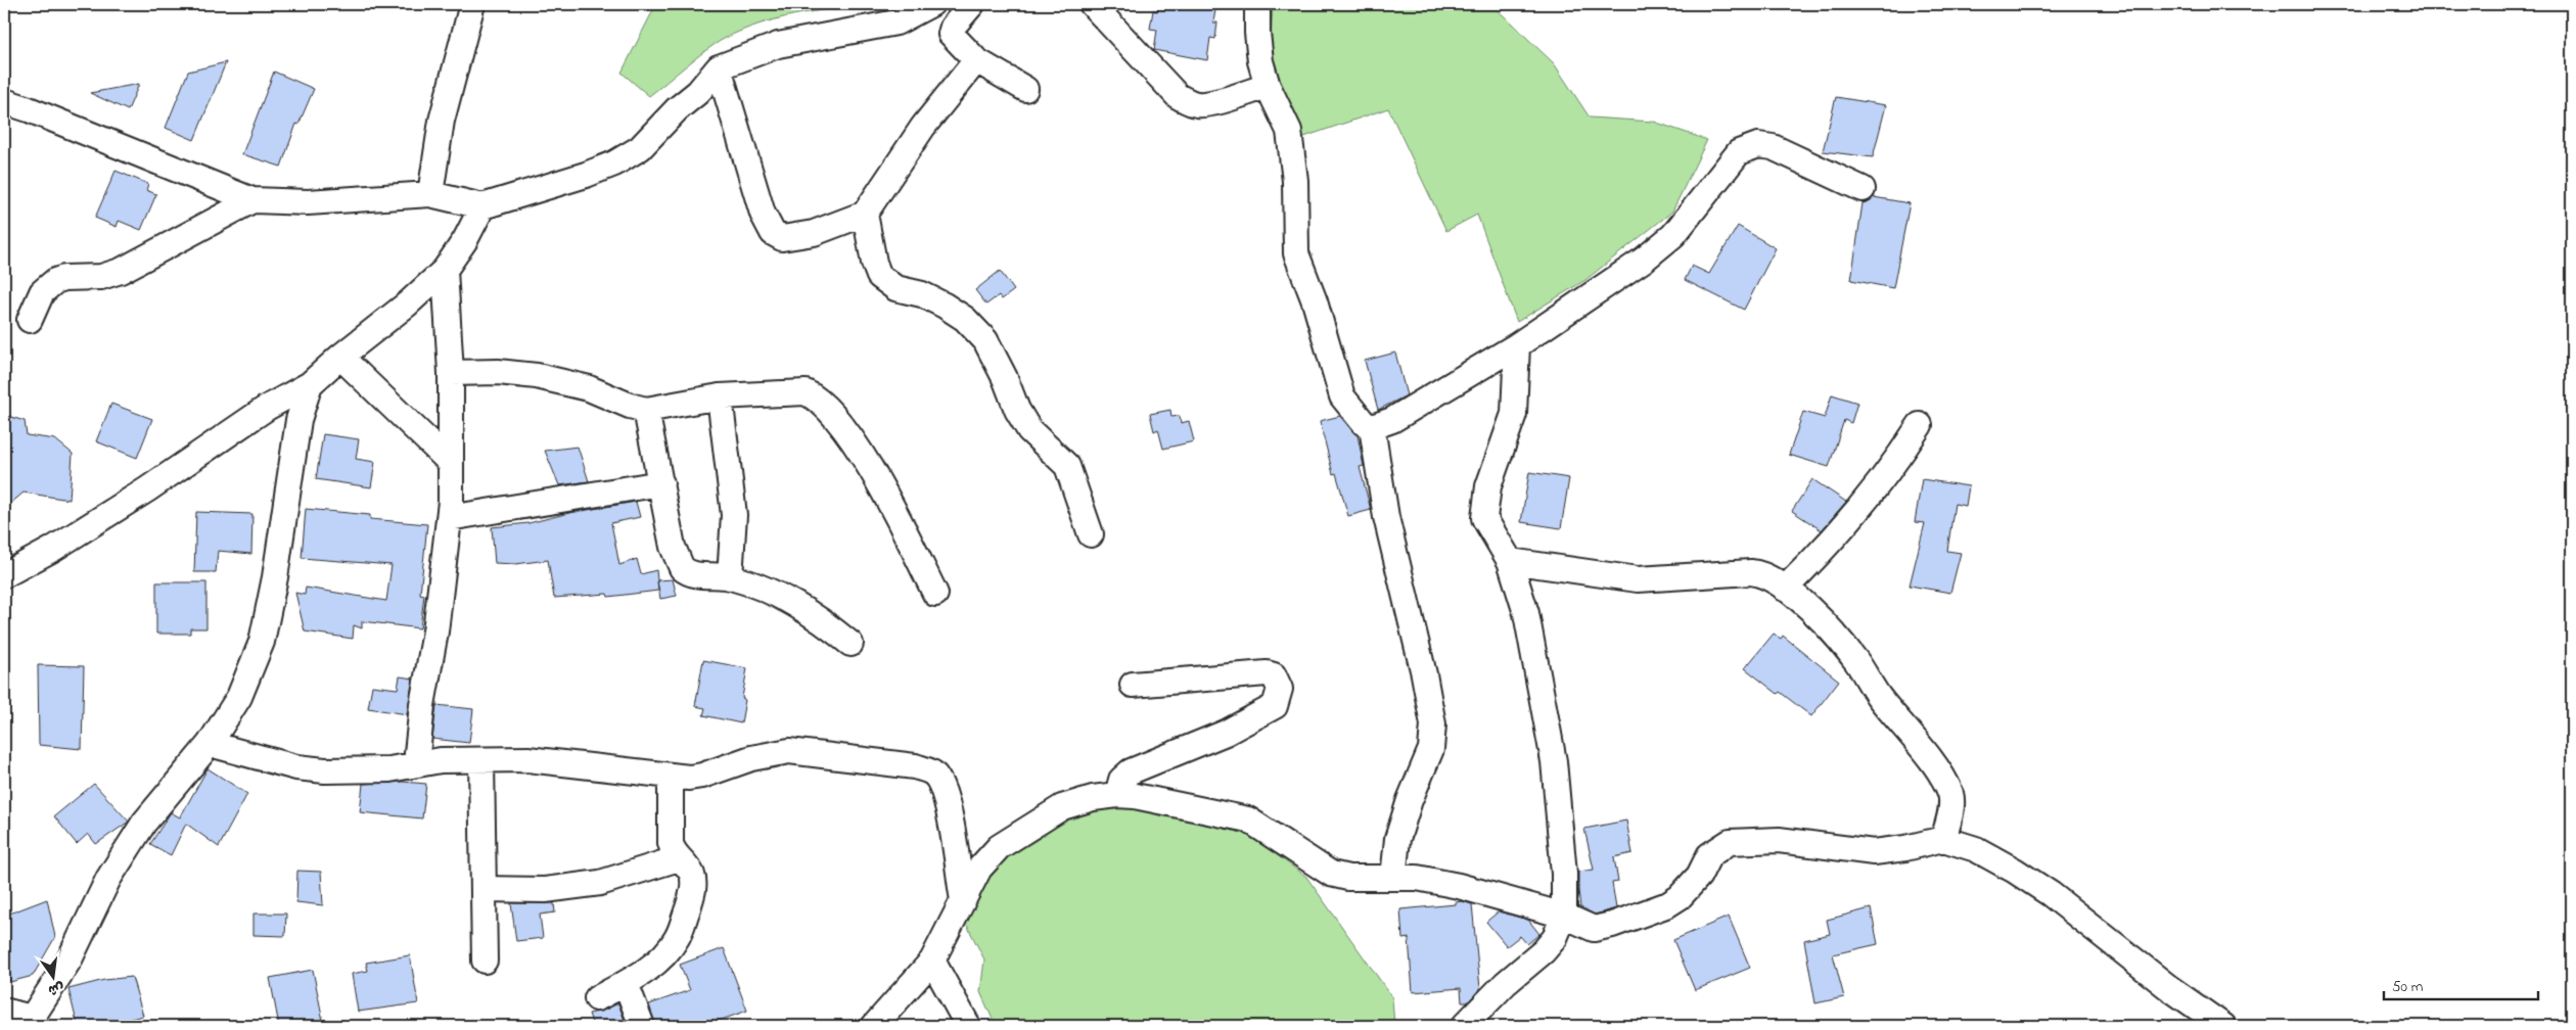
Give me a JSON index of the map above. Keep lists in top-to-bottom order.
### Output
{
  "scale_bar": "50 m",
  "north": "bottom"
}
